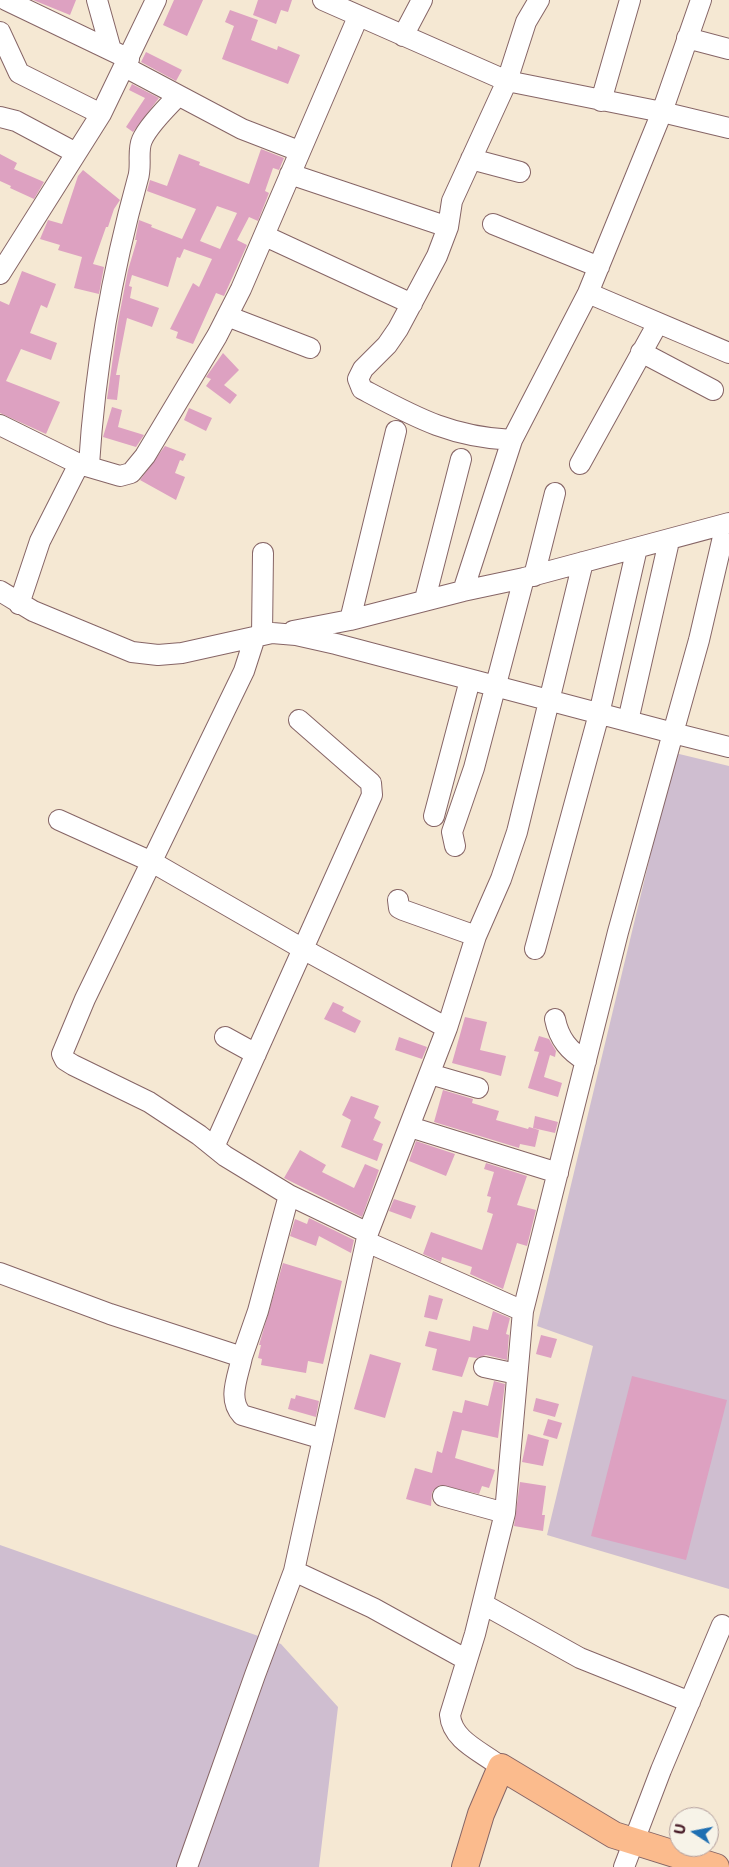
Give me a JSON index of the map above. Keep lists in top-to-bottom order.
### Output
{
  "north": "left"
}
